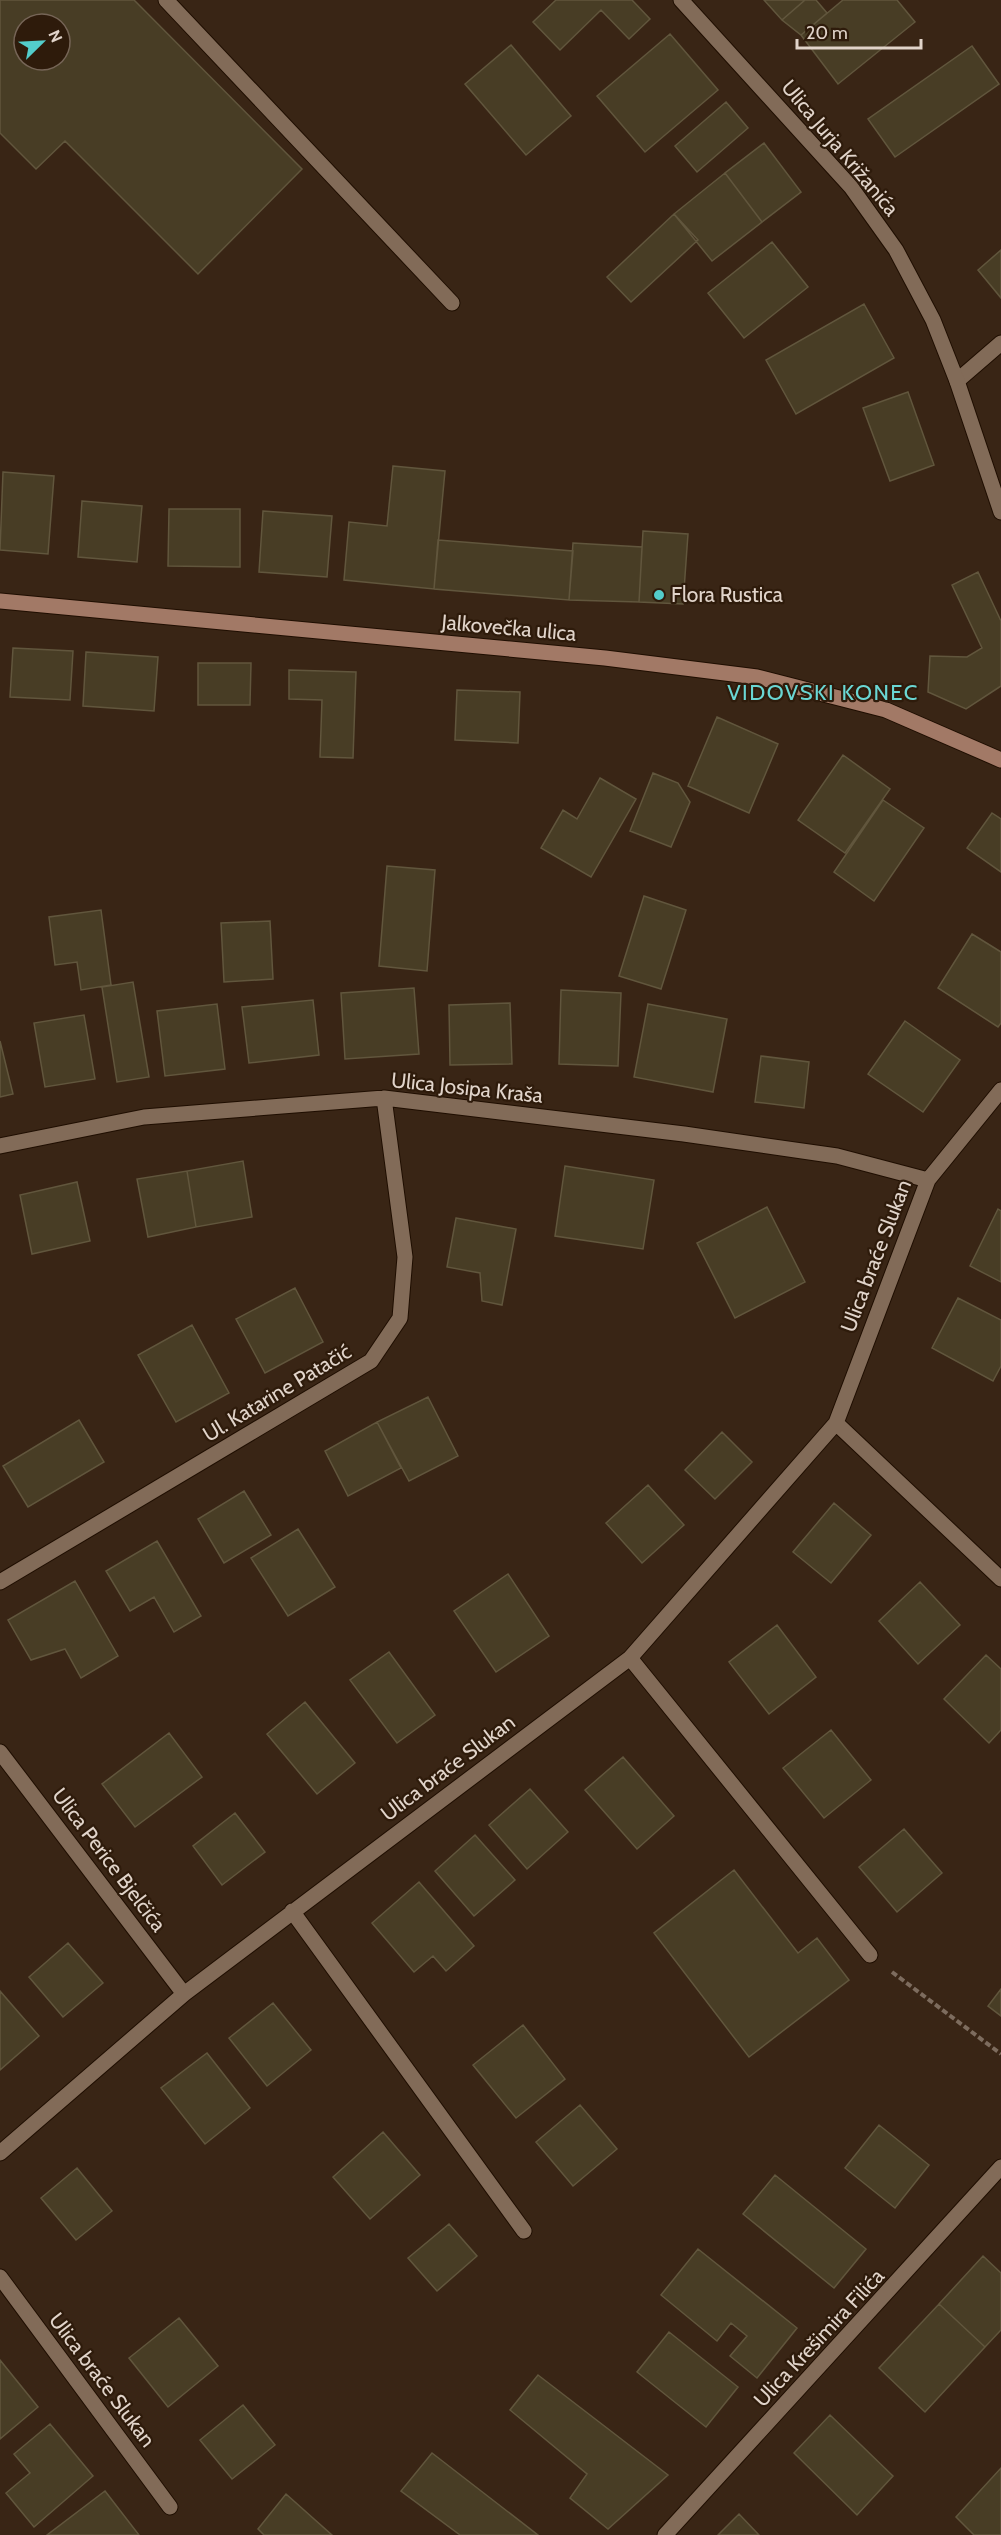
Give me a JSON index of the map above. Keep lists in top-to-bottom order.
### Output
{
  "streets": {
    "main road": ["Jalkovečka ulica"],
    "street": [
      "Ulica Jurja Križanića",
      "Ulica Josipa Kraša",
      "Ulica braće Slukan",
      "Ul. Katarine Patačić",
      "Ulica Perice Bjelčića",
      "Ulica Krešimira Filića"
    ]
  },
  "crossings": [
    ["Ulica Josipa Kraša", "Ulica braće Slukan"],
    ["Ulica Josipa Kraša", "Ul. Katarine Patačić"],
    ["Ulica braće Slukan", "Ulica Perice Bjelčića"]
  ],
  "districts": ["VIDOVSKI KONEC"],
  "places": ["Flora Rustica"],
  "scale_bar": "20 m",
  "north": "top right"
}
